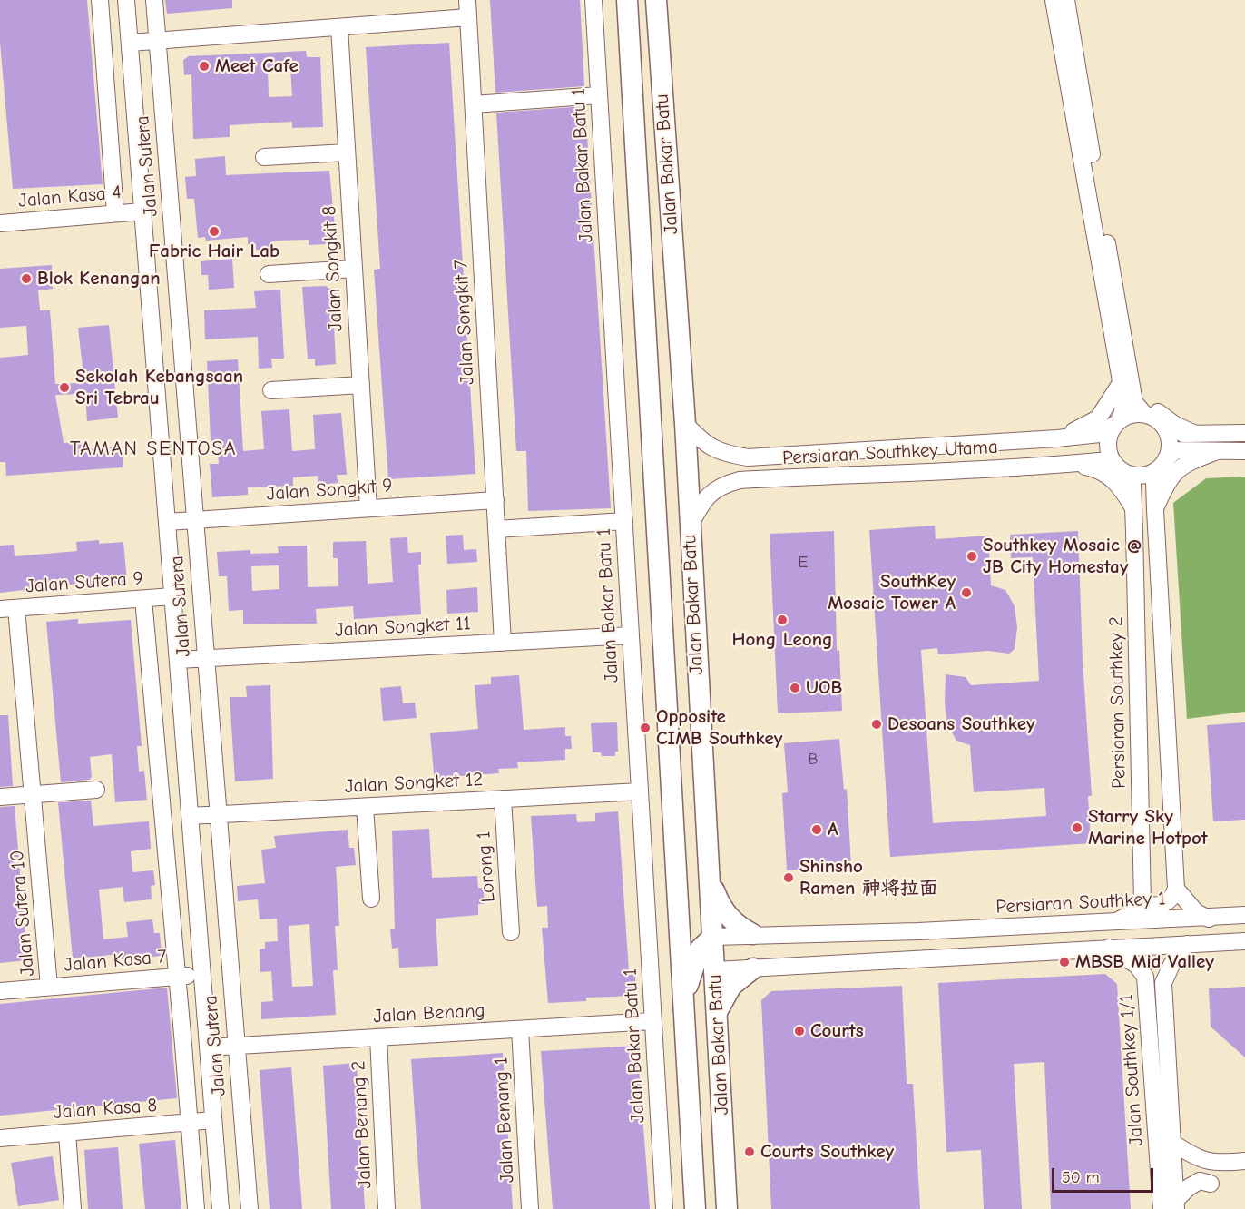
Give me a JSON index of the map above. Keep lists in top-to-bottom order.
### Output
{
  "streets": {
    "main road": ["Jalan Bakar Batu"],
    "street": [
      "Jalan Bakar Batu 1",
      "Jalan Sutera",
      "Jalan Kasa 4",
      "Jalan Songkit 8",
      "Jalan Songkit 7",
      "Persiaran Southkey Utama",
      "Jalan Songkit 9",
      "Jalan Sutera 9",
      "Jalan Songket 11",
      "Persiaran Southkey 2",
      "Jalan Songket 12",
      "Lorong 1",
      "Persiaran Southkey 1",
      "Jalan Sutera 10",
      "Jalan Kasa 7",
      "Jalan Benang",
      "Jalan Southkey 1/1",
      "Jalan Kasa 8",
      "Jalan Benang 1",
      "Jalan Benang 2"
    ]
  },
  "crossings": [
    ["Jalan Bakar Batu", "Persiaran Southkey Utama"],
    ["Jalan Bakar Batu", "Persiaran Southkey 1"],
    ["Jalan Bakar Batu 1", "Jalan Songket 11"],
    ["Jalan Bakar Batu 1", "Jalan Songket 12"],
    ["Jalan Bakar Batu 1", "Jalan Benang"],
    ["Jalan Sutera", "Jalan Kasa 4"],
    ["Jalan Sutera", "Jalan Songkit 9"],
    ["Jalan Sutera", "Jalan Sutera 9"],
    ["Jalan Sutera", "Jalan Songket 11"],
    ["Jalan Sutera", "Jalan Songket 12"],
    ["Jalan Sutera", "Jalan Kasa 7"],
    ["Jalan Sutera", "Jalan Benang"],
    ["Jalan Sutera", "Jalan Kasa 8"],
    ["Jalan Songkit 8", "Jalan Songkit 9"],
    ["Jalan Songkit 7", "Jalan Songkit 9"],
    ["Jalan Songkit 7", "Jalan Songket 11"],
    ["Persiaran Southkey Utama", "Persiaran Southkey 2"],
    ["Jalan Sutera 9", "Jalan Sutera 10"],
    ["Jalan Songket 12", "Lorong 1"],
    ["Jalan Sutera 10", "Jalan Kasa 7"],
    ["Jalan Benang", "Jalan Benang 1"],
    ["Jalan Benang", "Jalan Benang 2"]
  ],
  "districts": ["TAMAN SENTOSA"],
  "places": [
    "Meet Cafe",
    "Fabric Hair Lab",
    "Blok Kenangan",
    "Sekolah Kebangsaan Sri Tebrau",
    "Southkey Mosaic @ JB City Homestay",
    "SouthKey Mosaic Tower A",
    "Hong Leong",
    "UOB",
    "Desoans Southkey",
    "Opposite CIMB Southkey",
    "Starry Sky Marine Hotpot",
    "A",
    "Shinsho Ramen 神将拉面",
    "MBSB Mid Valley",
    "Courts",
    "Courts Southkey"
  ],
  "house_numbers": ["E", "B"],
  "scale_bar": "50 m"
}
